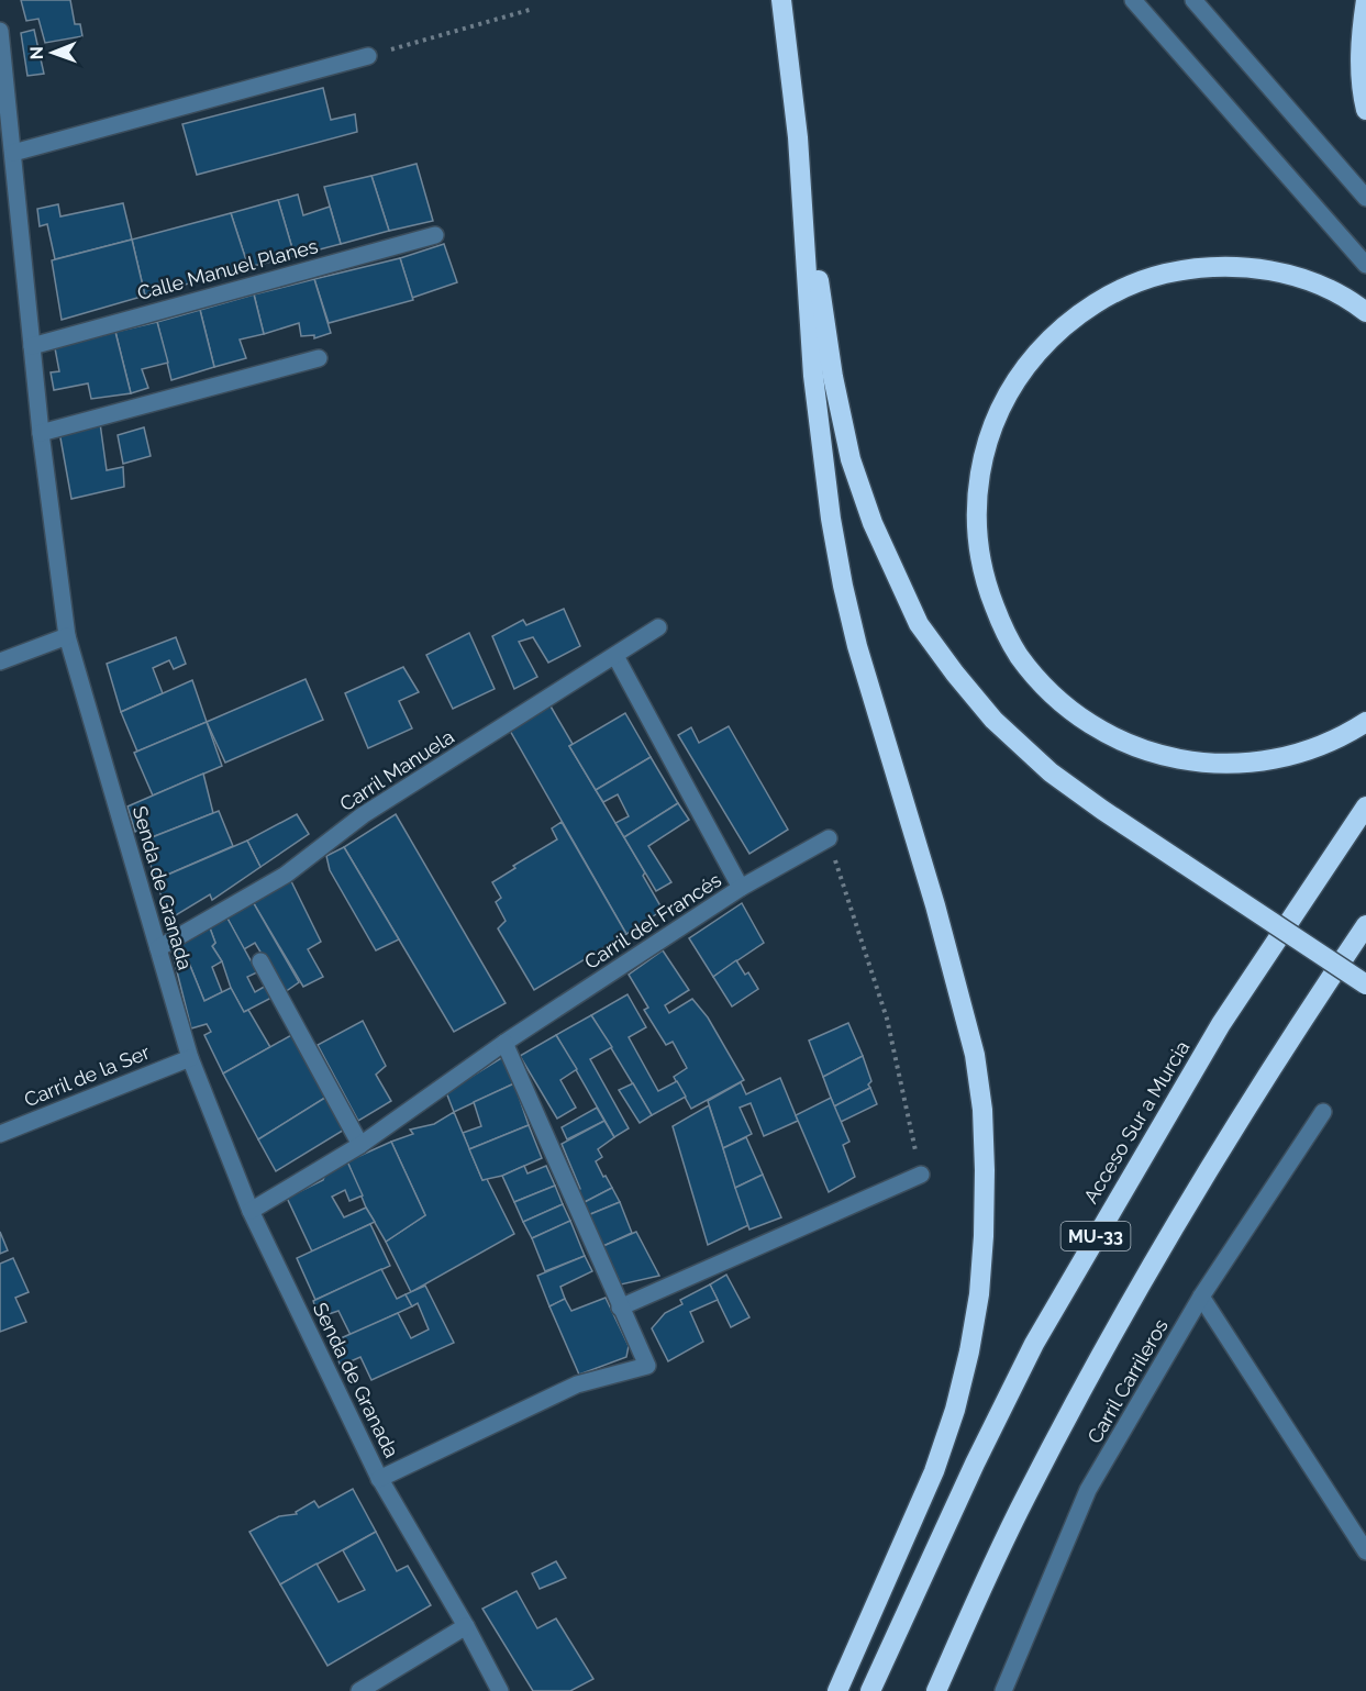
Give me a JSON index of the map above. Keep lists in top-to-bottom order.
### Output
{
  "streets": {
    "highway": ["Acceso Sur a Murcia", "MU-33"],
    "street": [
      "Calle Manuel Planes",
      "Carril Manuela",
      "Senda de Granada",
      "Carril del Francés",
      "Carril de la Ser",
      "Carril Carrileros"
    ]
  },
  "crossings": [
    ["Calle Manuel Planes", "Senda de Granada"],
    ["Carril Manuela", "Senda de Granada"],
    ["Senda de Granada", "Carril del Francés"],
    ["Senda de Granada", "Carril de la Ser"]
  ],
  "north": "left"
}
